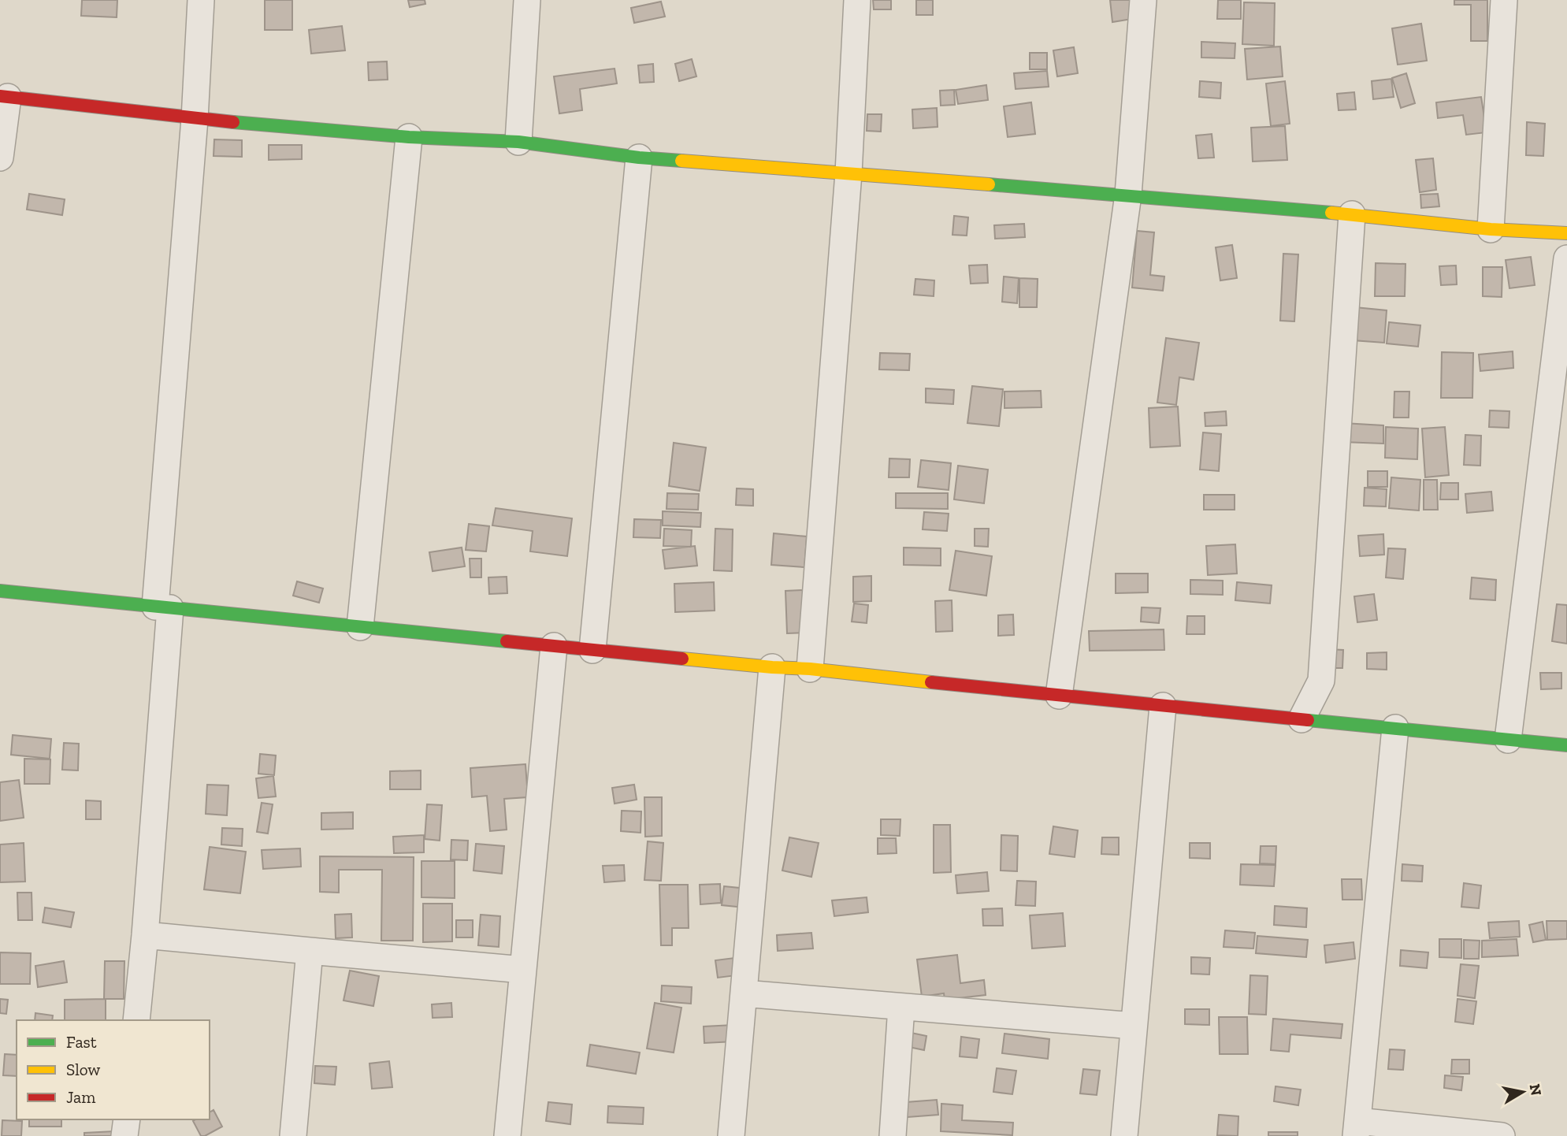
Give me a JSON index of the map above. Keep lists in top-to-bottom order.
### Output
{
  "legend": ["Fast", "Slow", "Jam"],
  "north": "right"
}
